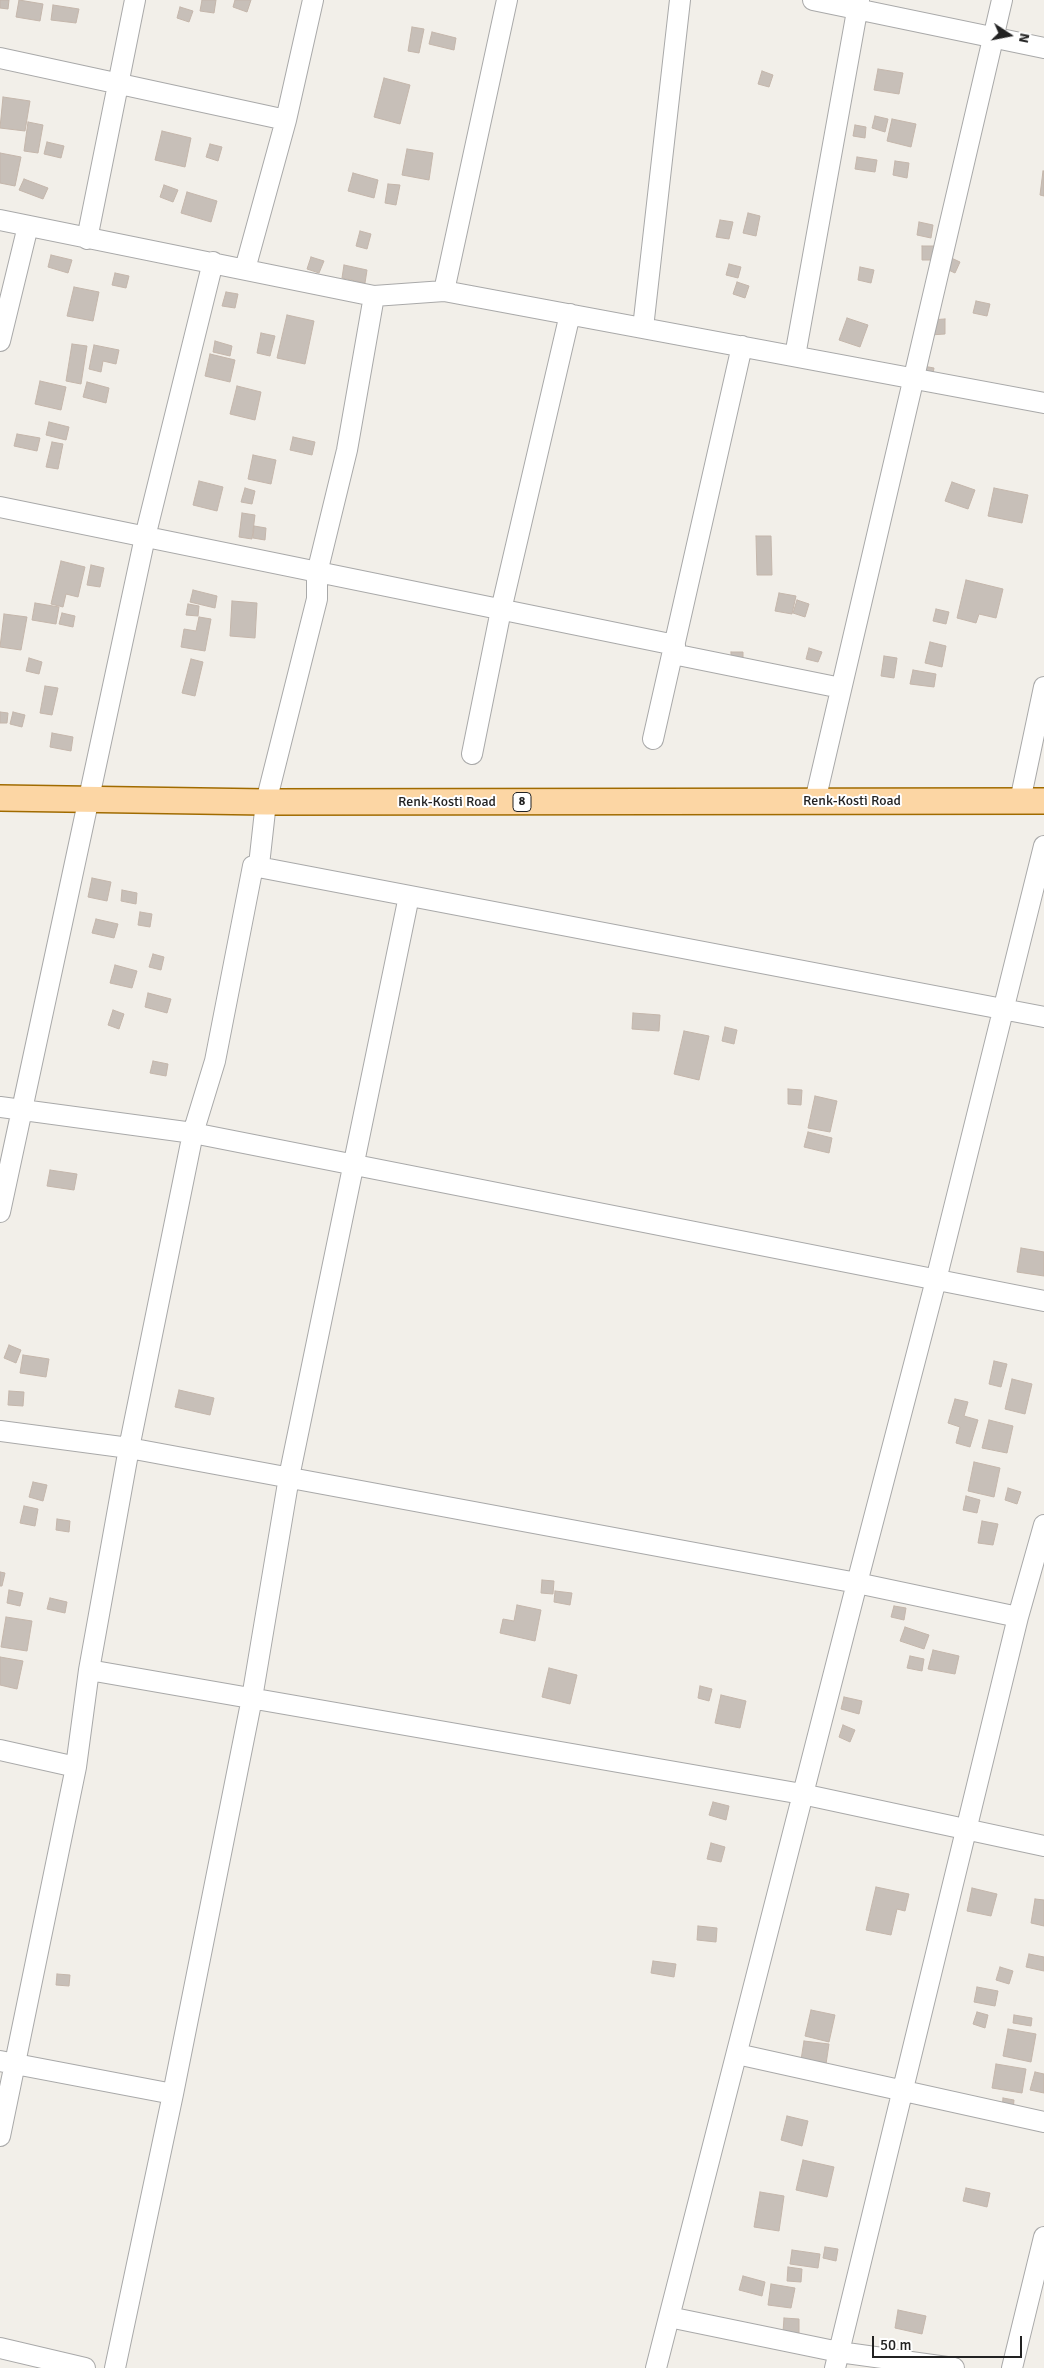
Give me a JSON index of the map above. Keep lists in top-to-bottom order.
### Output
{
  "streets": {
    "main road": ["Renk-Kosti Road", "8"]
  },
  "scale_bar": "50 m",
  "north": "right"
}
